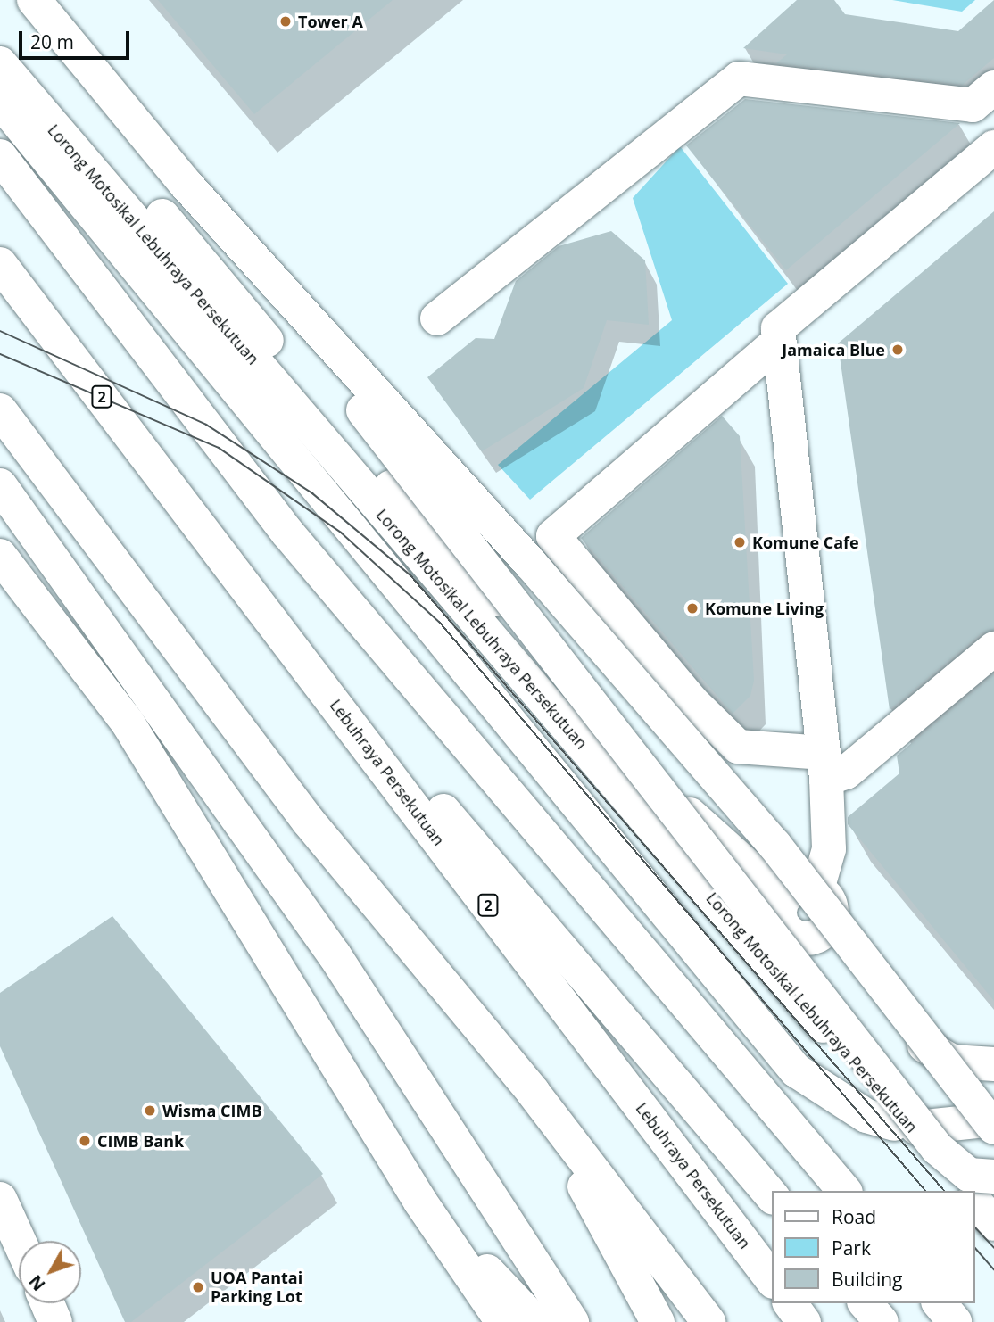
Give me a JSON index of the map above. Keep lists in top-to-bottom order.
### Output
{
  "streets": {
    "main road": ["Lorong Motosikal Lebuhraya Persekutuan", "2", "Lebuhraya Persekutuan"]
  },
  "places": [
    "Tower A",
    "Jamaica Blue",
    "Komune Cafe",
    "Komune Living",
    "Wisma CIMB",
    "CIMB Bank",
    "UOA Pantai Parking Lot"
  ],
  "legend": ["Road", "Park", "Building"],
  "scale_bar": "20 m",
  "north": "bottom left"
}
